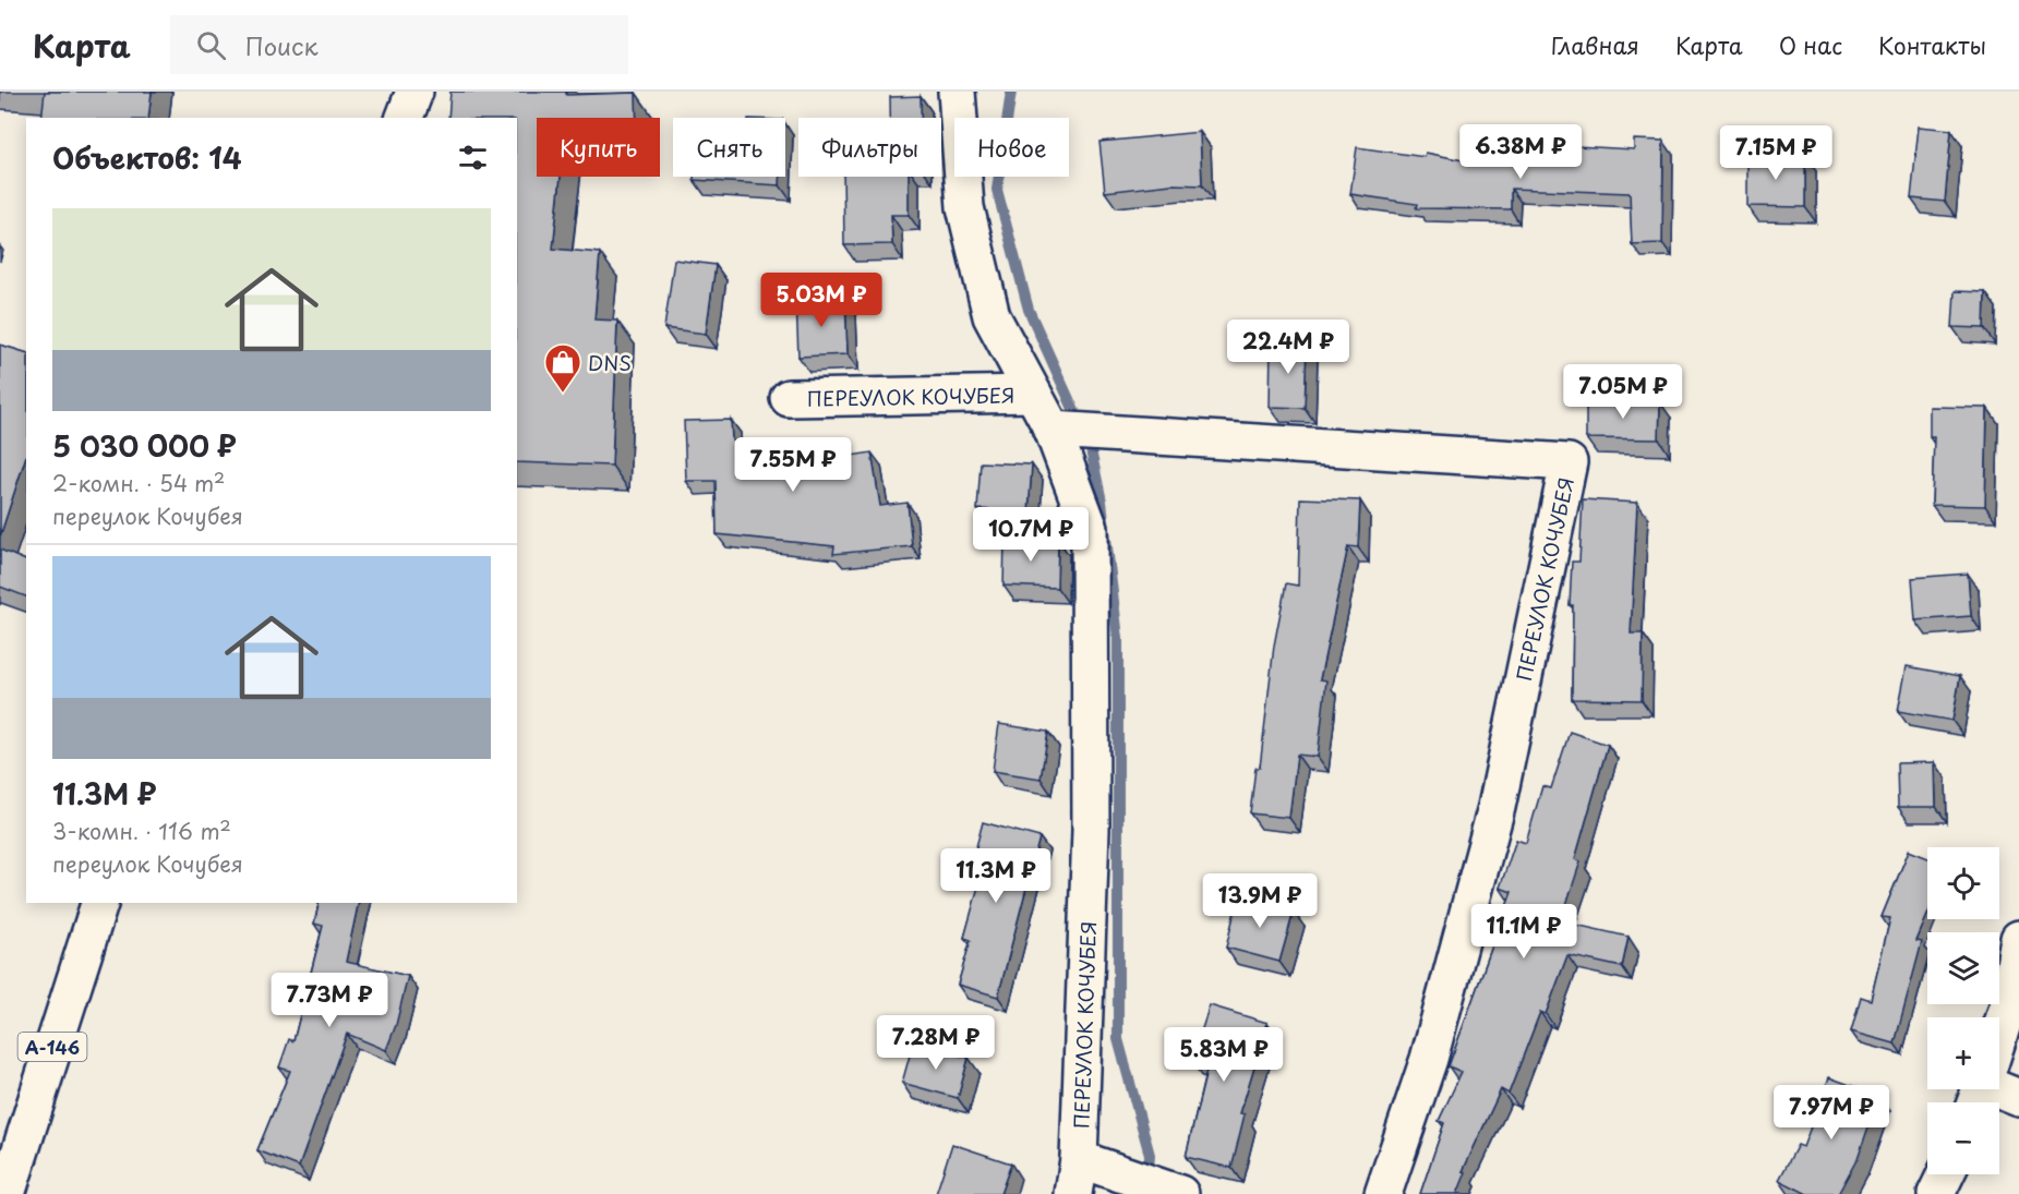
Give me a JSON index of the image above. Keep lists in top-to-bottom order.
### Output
{
  "streets": {
    "main road": ["ПЕРЕУЛОК КОЧУБЕЯ", "А-146"]
  },
  "places": {
    "shop": ["DNS"]
  },
  "page": {
    "header": "Карта",
    "search": "Поиск",
    "nav": [
      "Главная",
      "Карта",
      "О нас",
      "Контакты"
    ],
    "chip": [
      "Купить",
      "Снять",
      "Фильтры",
      "Новое"
    ],
    "heading": "Объектов: 14",
    "price": [
      "6.38M ₽",
      "7.15M ₽",
      "5.03M ₽",
      "22.4M ₽",
      "7.05M ₽",
      "7.55M ₽",
      "10.7M ₽",
      "11.3M ₽",
      "13.9M ₽",
      "11.1M ₽",
      "7.73M ₽",
      "7.28M ₽",
      "5.83M ₽",
      "7.97M ₽"
    ],
    "list": [
      {
        "name": "5 030 000 ₽",
        "note": "2-комн. · 54 m² · переулок Кочубея"
      },
      {
        "name": "11.3M ₽",
        "note": "3-комн. · 116 m² · переулок Кочубея"
      }
    ],
    "map_buttons": ["+", "−"]
  }
}
